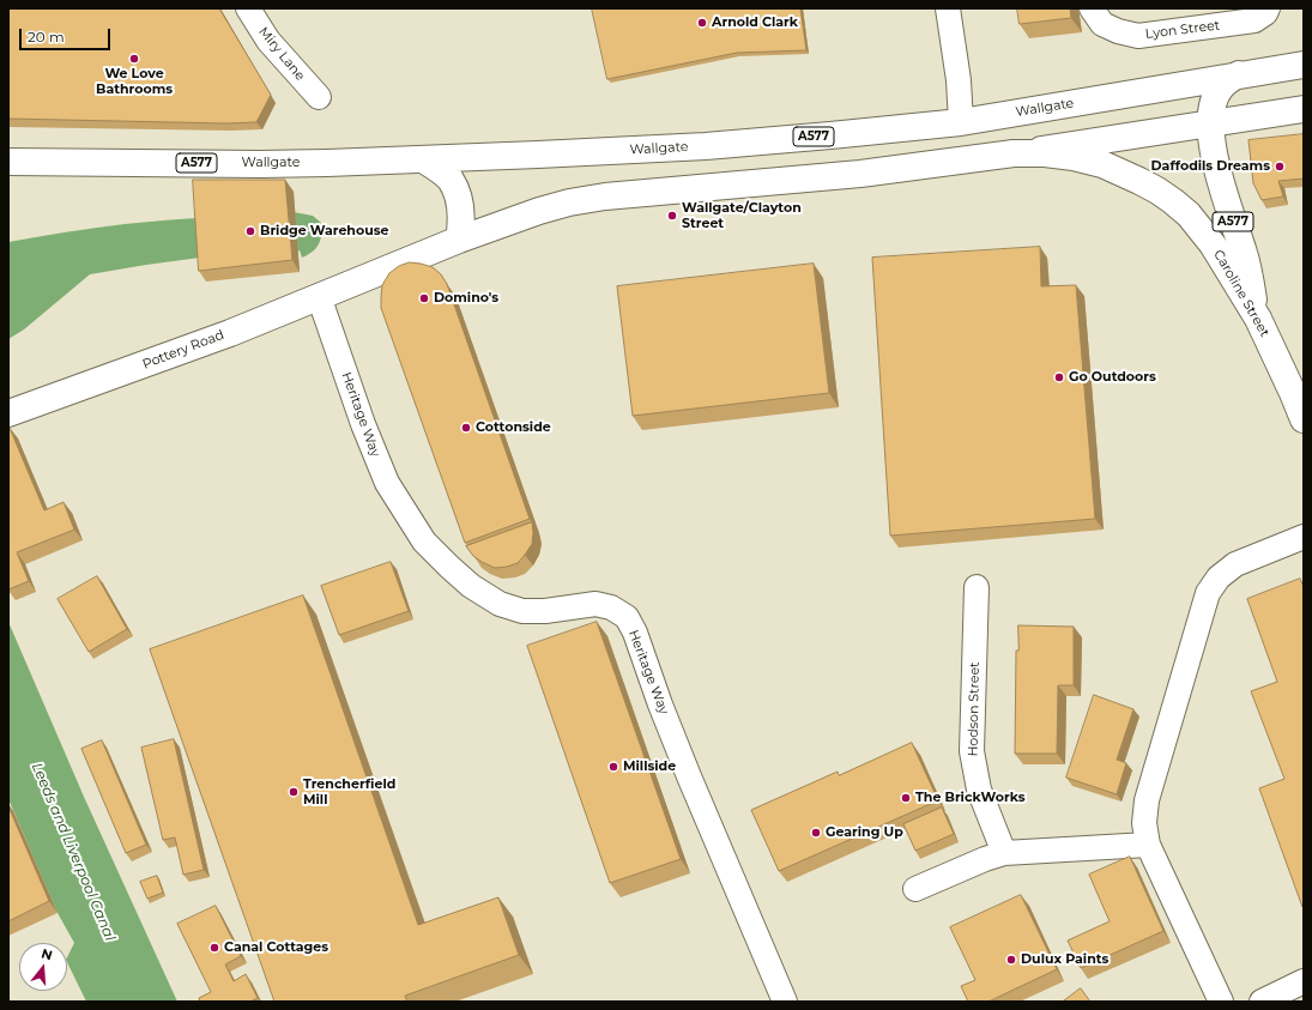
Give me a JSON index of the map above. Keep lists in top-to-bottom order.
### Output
{
  "streets": {
    "main road": [
      "Wallgate",
      "A577",
      "Caroline Street",
      "Pottery Road"
    ],
    "street": [
      "Lyon Street",
      "Miry Lane",
      "Heritage Way",
      "Hodson Street"
    ]
  },
  "crossings": [
    ["Wallgate", "A577"],
    ["A577", "Caroline Street"],
    ["A577", "Pottery Road"],
    ["Pottery Road", "Heritage Way"]
  ],
  "water": ["Leeds and Liverpool Canal"],
  "places": [
    "Arnold Clark",
    "We Love Bathrooms",
    "Daffodils Dreams",
    "Wallgate/Clayton Street",
    "Bridge Warehouse",
    "Domino's",
    "Go Outdoors",
    "Cottonside",
    "Millside",
    "Trencherfield Mill",
    "The BrickWorks",
    "Gearing Up",
    "Canal Cottages",
    "Dulux Paints"
  ],
  "scale_bar": "20 m",
  "north": "top"
}
